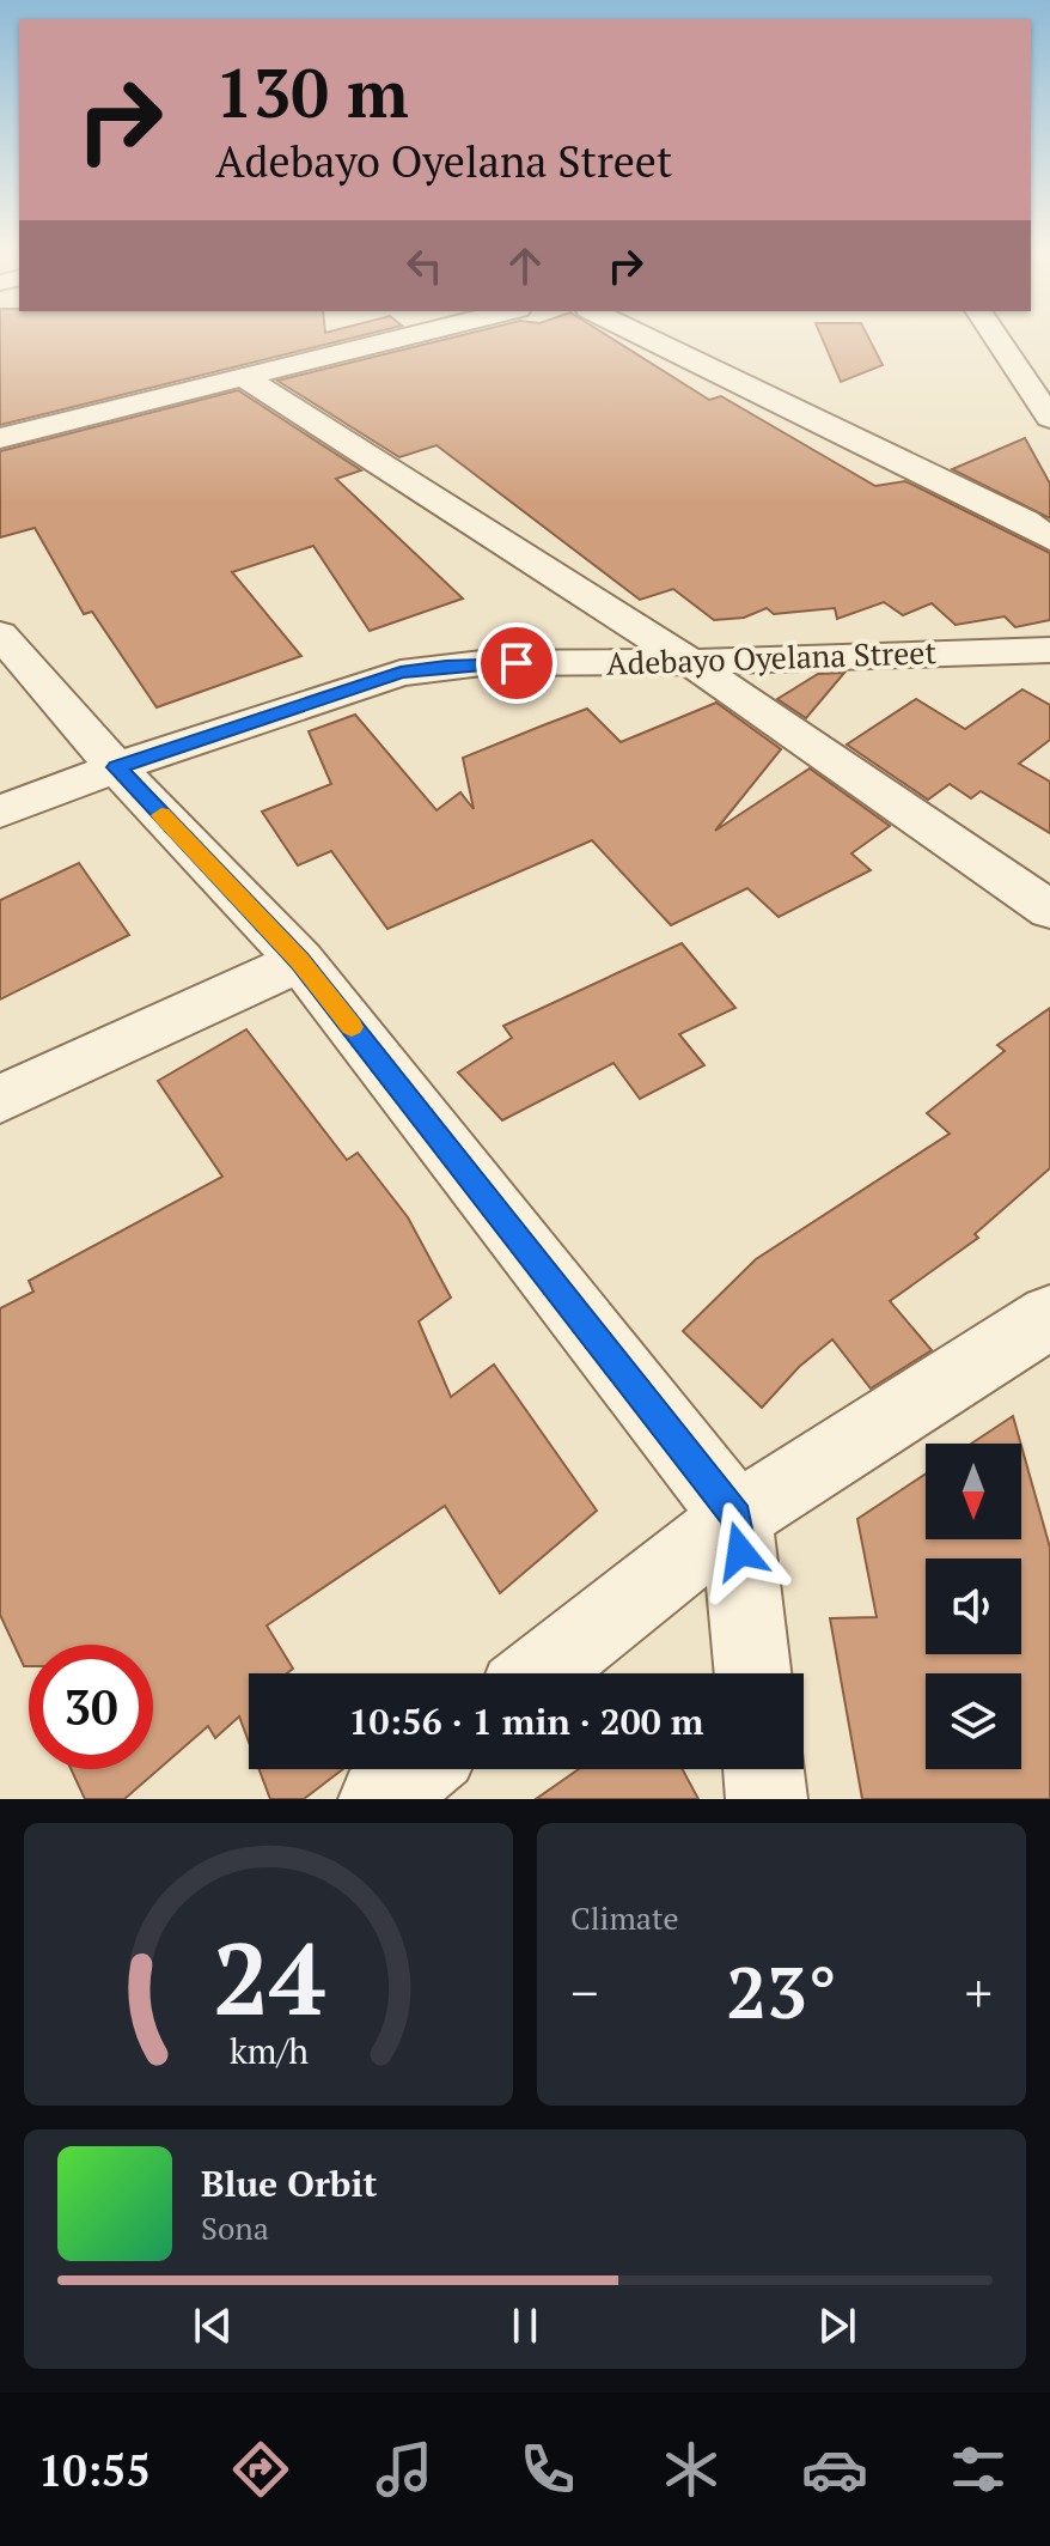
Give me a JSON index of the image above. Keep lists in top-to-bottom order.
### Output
{
  "streets": {
    "street": ["Adebayo Oyelana Street"]
  },
  "north": "bottom",
  "page": {
    "turn": ["130 m", "Adebayo Oyelana Street"],
    "limit": "30",
    "trip": "10:56 · 1 min · 200 m",
    "tile": "Climate",
    "heat": ["−", "23°", "+"],
    "song": ["Blue Orbit", "Sona"],
    "tabs": "10:55",
    "gauge": ["24", "km/h"]
  }
}
